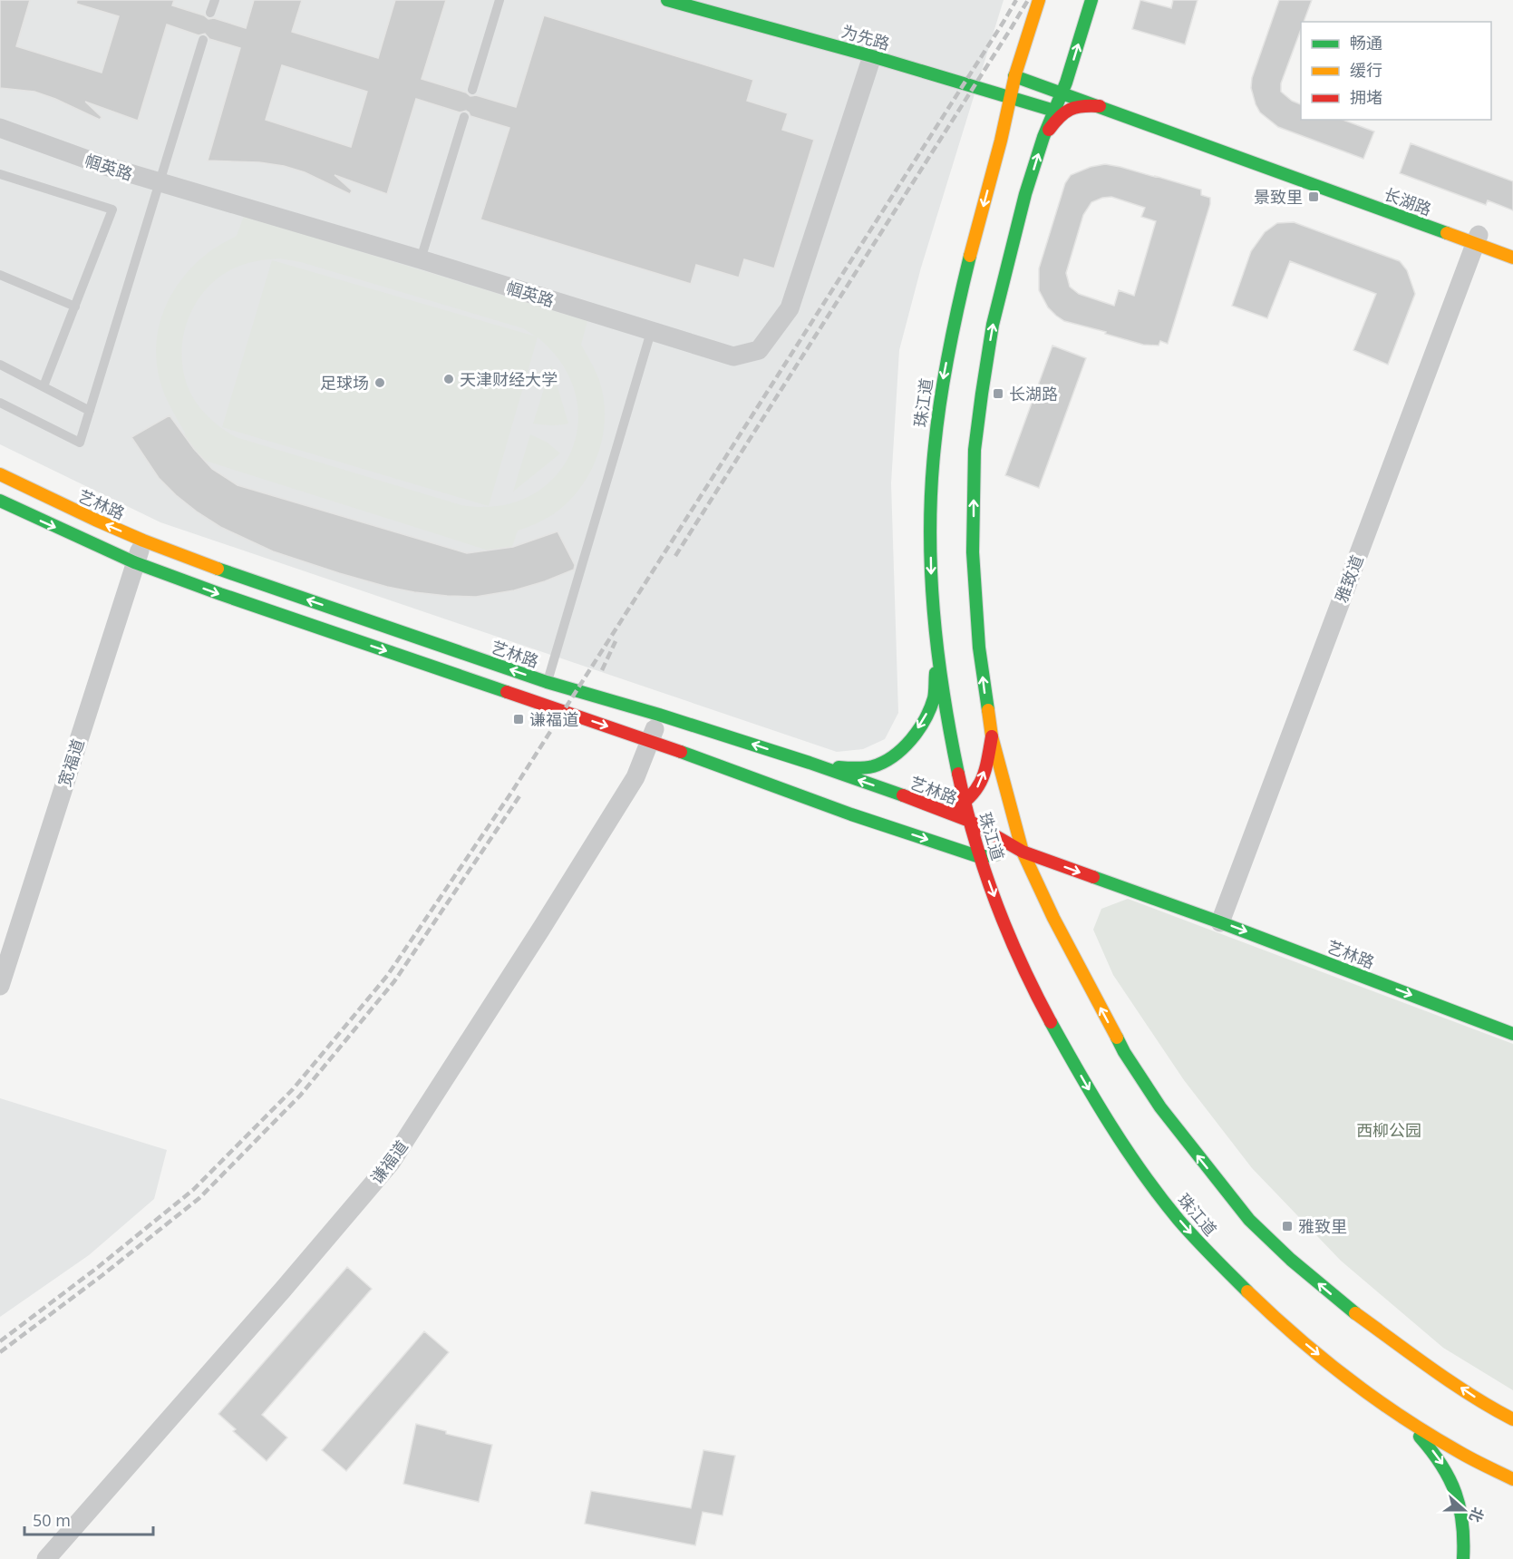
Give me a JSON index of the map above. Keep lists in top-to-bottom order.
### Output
{
  "streets": {
    "street": [
      "为先路",
      "帼英路",
      "长湖路",
      "珠江道",
      "艺林路",
      "雅致道",
      "宽福道",
      "谦福道"
    ]
  },
  "crossings": [
    ["为先路", "帼英路"],
    ["为先路", "珠江道"],
    ["长湖路", "珠江道"],
    ["长湖路", "雅致道"],
    ["珠江道", "艺林路"],
    ["艺林路", "雅致道"],
    ["艺林路", "宽福道"],
    ["艺林路", "谦福道"]
  ],
  "parks": ["西柳公园"],
  "places": {
    "transit": [
      "景致里",
      "长湖路",
      "谦福道",
      "雅致里"
    ],
    "other": ["天津财经大学", "足球场"]
  },
  "legend": ["畅通", "缓行", "拥堵"],
  "scale_bar": "50 m",
  "north": "right"
}
